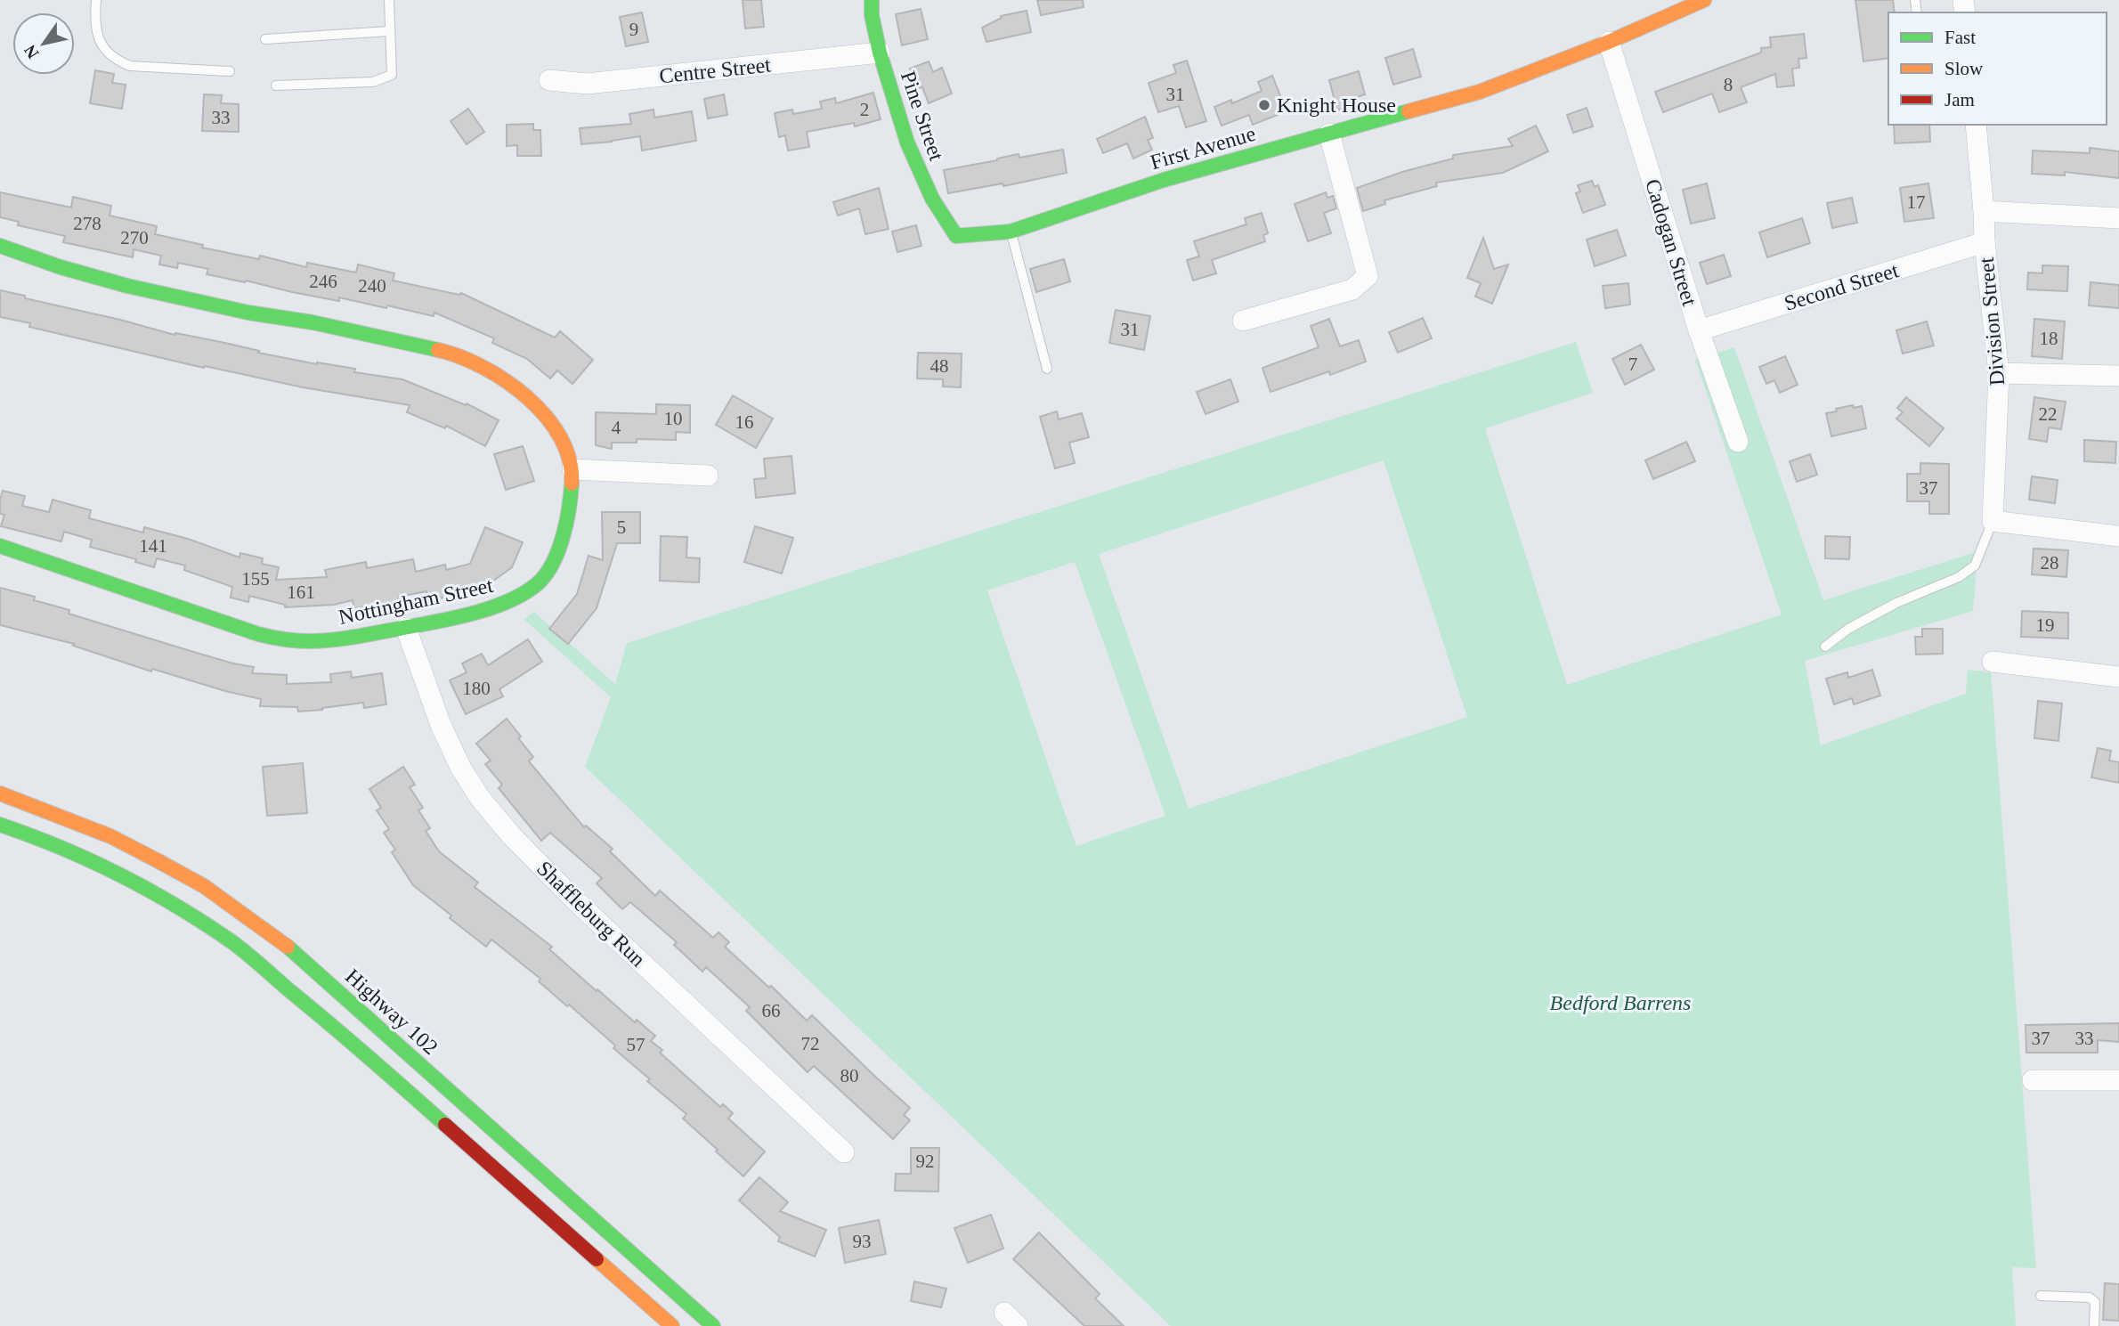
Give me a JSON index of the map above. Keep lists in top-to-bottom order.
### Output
{
  "streets": {
    "main road": [
      "Pine Street",
      "First Avenue",
      "Nottingham Street",
      "Highway 102"
    ],
    "street": [
      "Centre Street",
      "Cadogan Street",
      "Second Street",
      "Division Street",
      "Shaffleburg Run"
    ]
  },
  "crossings": [
    ["Centre Street", "Pine Street"],
    ["Pine Street", "First Avenue"],
    ["First Avenue", "Cadogan Street"],
    ["Cadogan Street", "Second Street"],
    ["Second Street", "Division Street"],
    ["Nottingham Street", "Shaffleburg Run"]
  ],
  "parks": ["Bedford Barrens"],
  "places": ["Knight House"],
  "house_numbers": [
    "9",
    "8",
    "31",
    "2",
    "33",
    "17",
    "278",
    "270",
    "246",
    "240",
    "31",
    "18",
    "7",
    "48",
    "22",
    "10",
    "16",
    "4",
    "37",
    "5",
    "141",
    "28",
    "155",
    "161",
    "19",
    "180",
    "66",
    "37",
    "33",
    "72",
    "57",
    "80",
    "92",
    "93"
  ],
  "legend": ["Fast", "Slow", "Jam"],
  "north": "bottom left"
}
